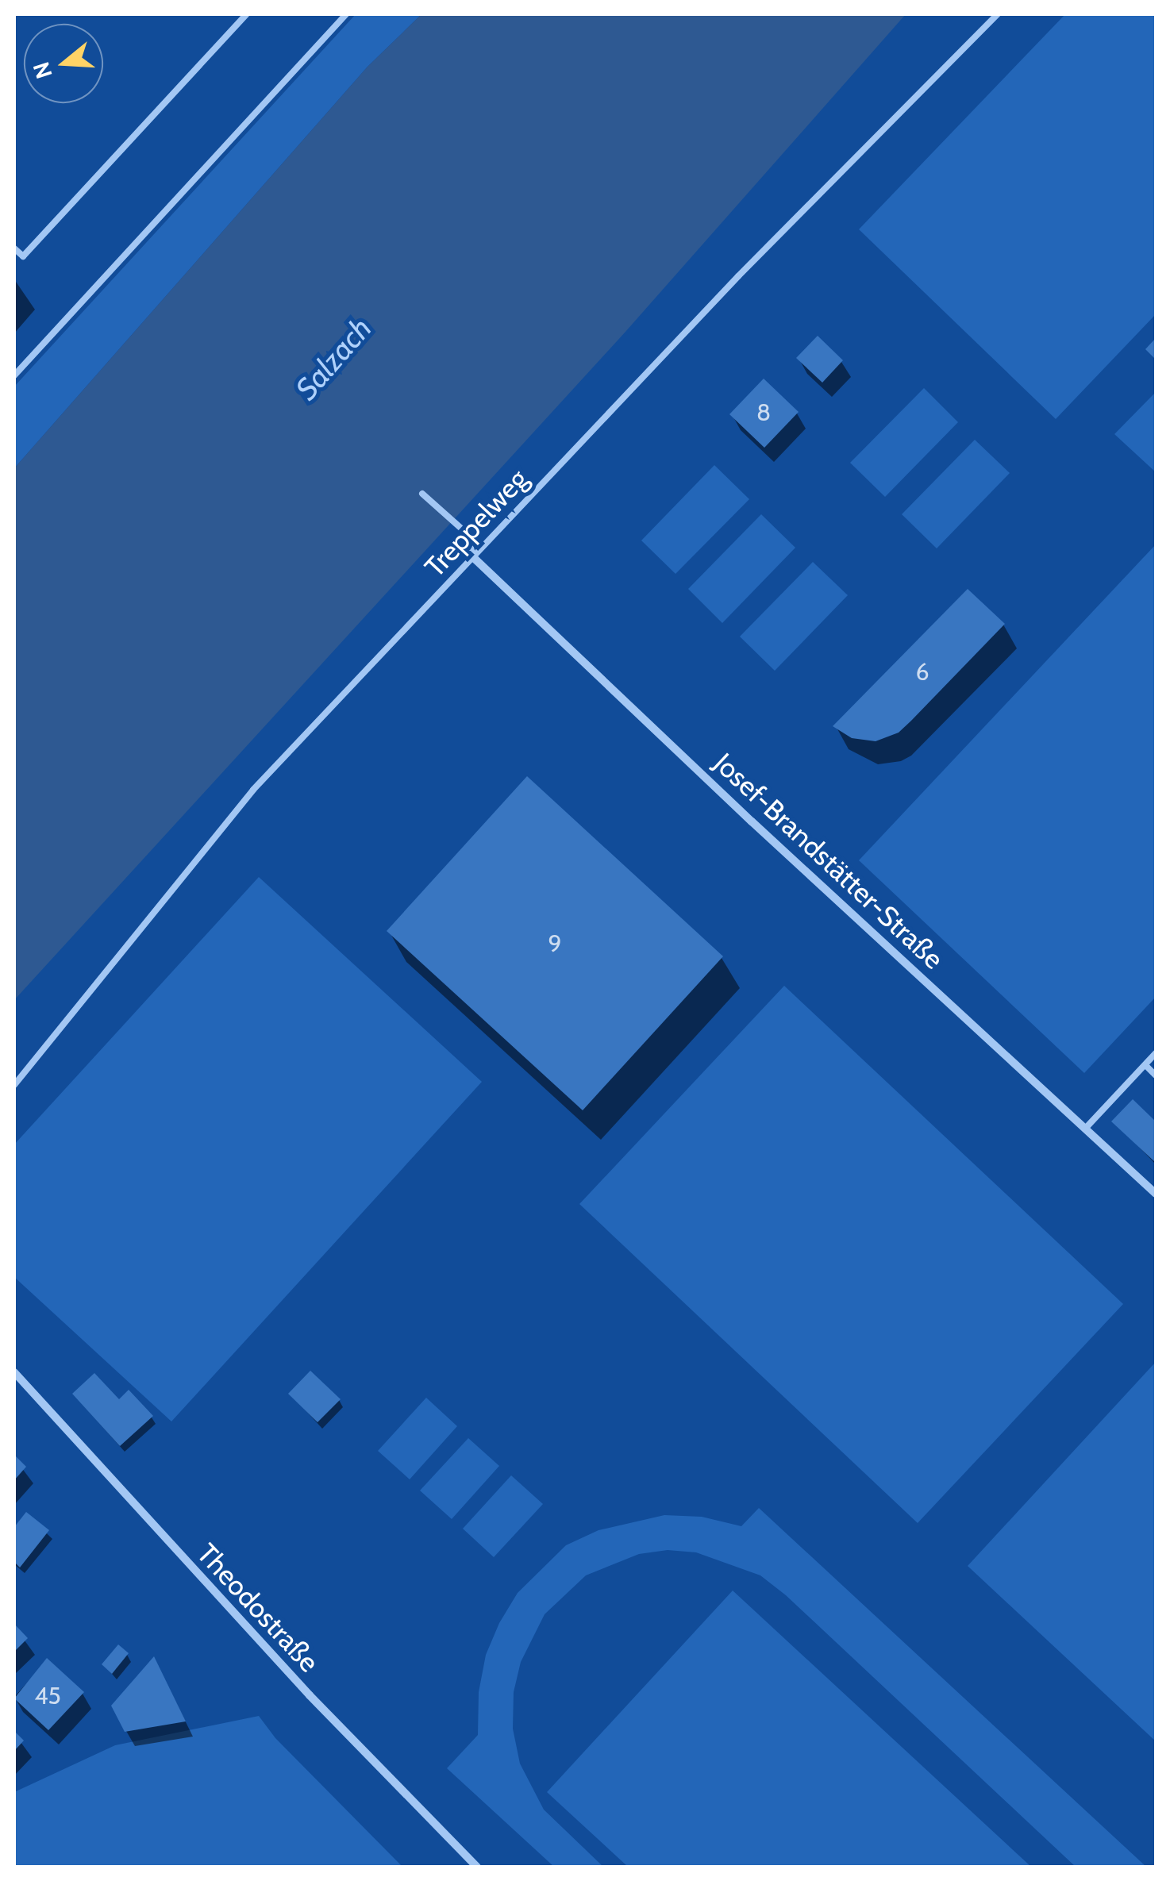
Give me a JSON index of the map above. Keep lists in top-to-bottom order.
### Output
{
  "streets": {
    "street": ["Josef-Brandstätter-Straße", "Theodostraße"],
    "lane": ["Treppelweg"]
  },
  "crossings": [
    ["Treppelweg", "Josef-Brandstätter-Straße"]
  ],
  "water": ["Salzach"],
  "house_numbers": [
    "8",
    "6",
    "9",
    "45"
  ],
  "north": "left"
}
